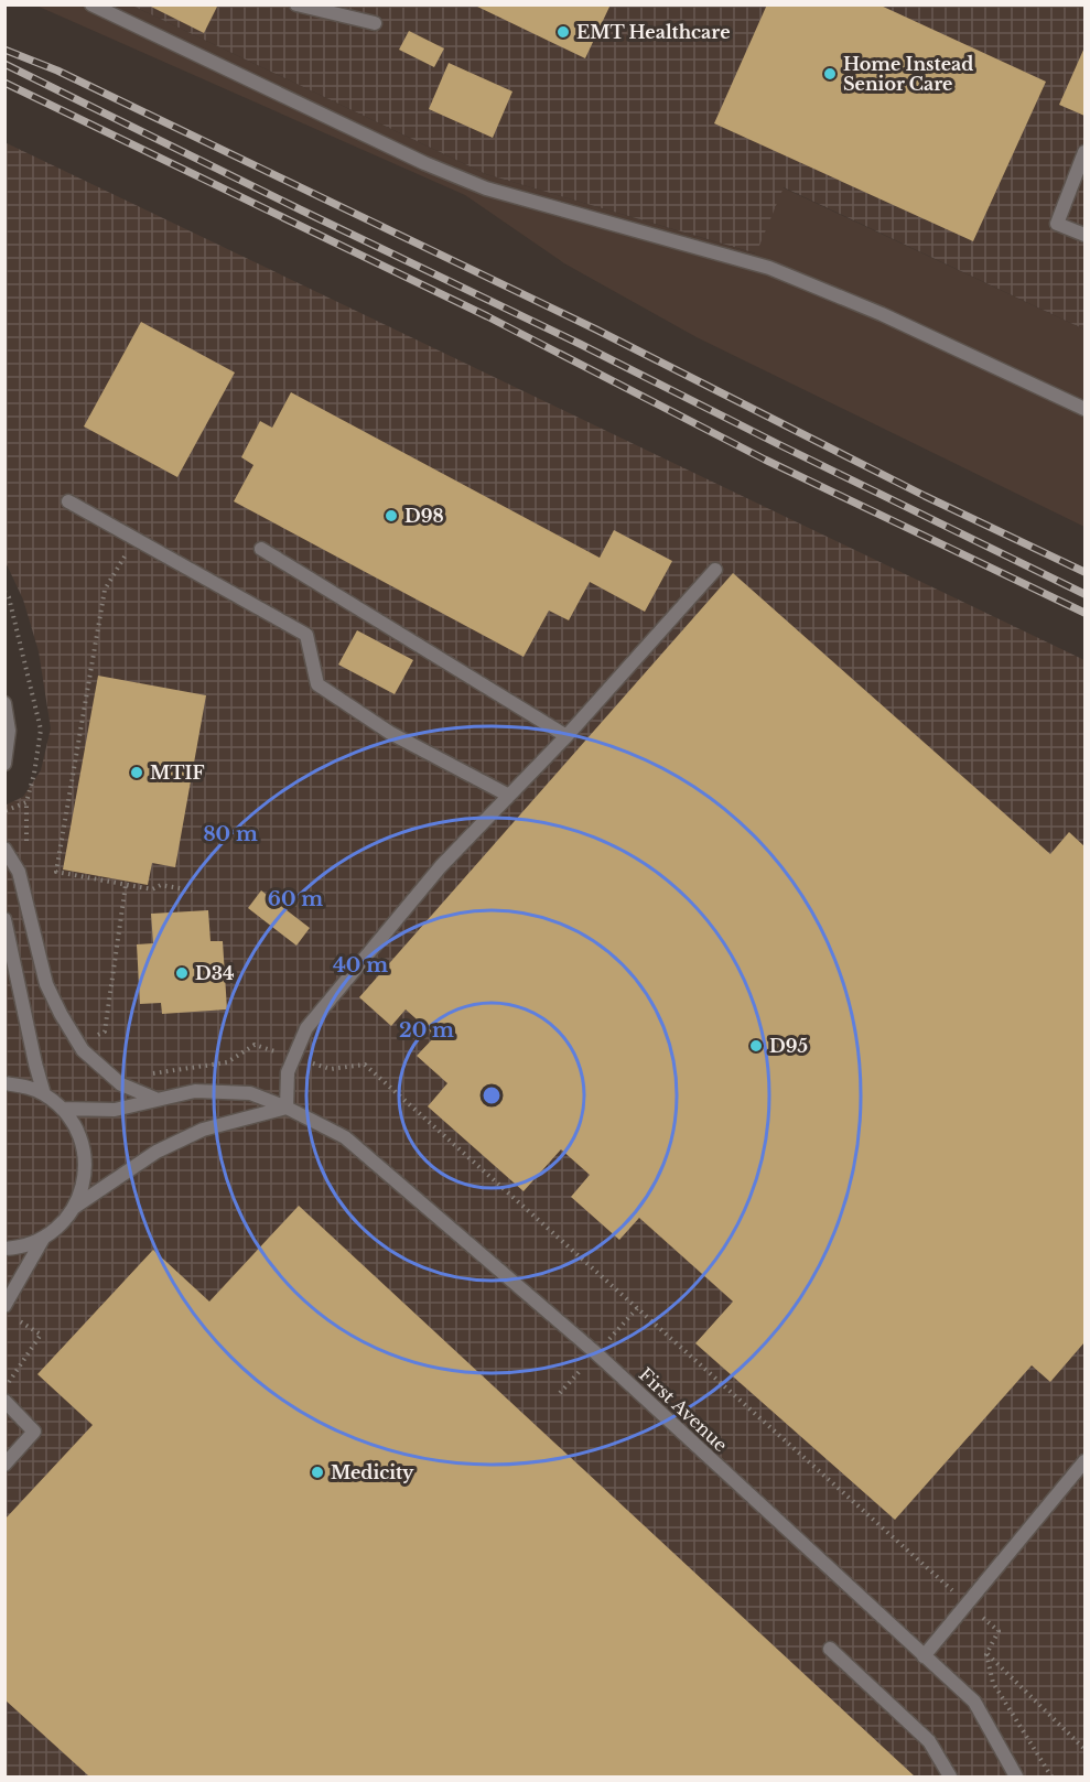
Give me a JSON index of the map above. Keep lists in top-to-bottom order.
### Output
{
  "streets": {
    "street": ["First Avenue"]
  },
  "places": [
    "EMT Healthcare",
    "Home Instead Senior Care",
    "D98",
    "MTIF",
    "D34",
    "D95",
    "Medicity"
  ],
  "rings": [
    "80 m",
    "60 m",
    "40 m",
    "20 m"
  ]
}
